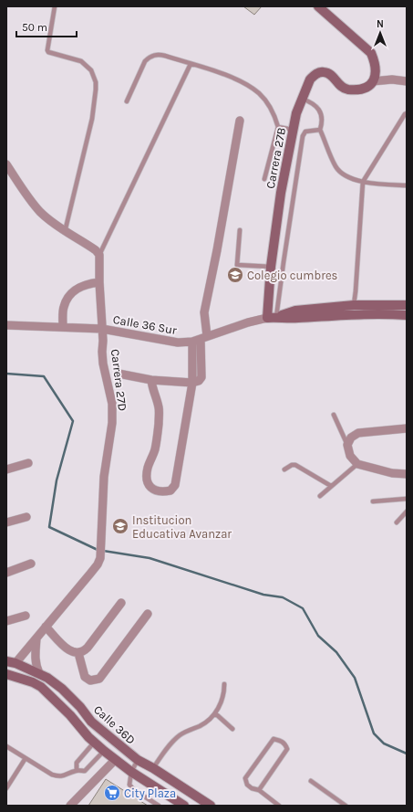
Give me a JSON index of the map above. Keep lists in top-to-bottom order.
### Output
{
  "streets": {
    "street": [
      "Carrera 27B",
      "Calle 36 Sur",
      "Carrera 27D",
      "Calle 36D"
    ]
  },
  "crossings": [
    ["Carrera 27B", "Calle 36 Sur"],
    ["Calle 36 Sur", "Carrera 27D"],
    ["Carrera 27D", "Calle 36D"]
  ],
  "places": {
    "school or university": ["Colegio cumbres", "Institucion Educativa Avanzar"],
    "supermarket": ["City Plaza"]
  },
  "scale_bar": "50 m",
  "north": "top"
}
